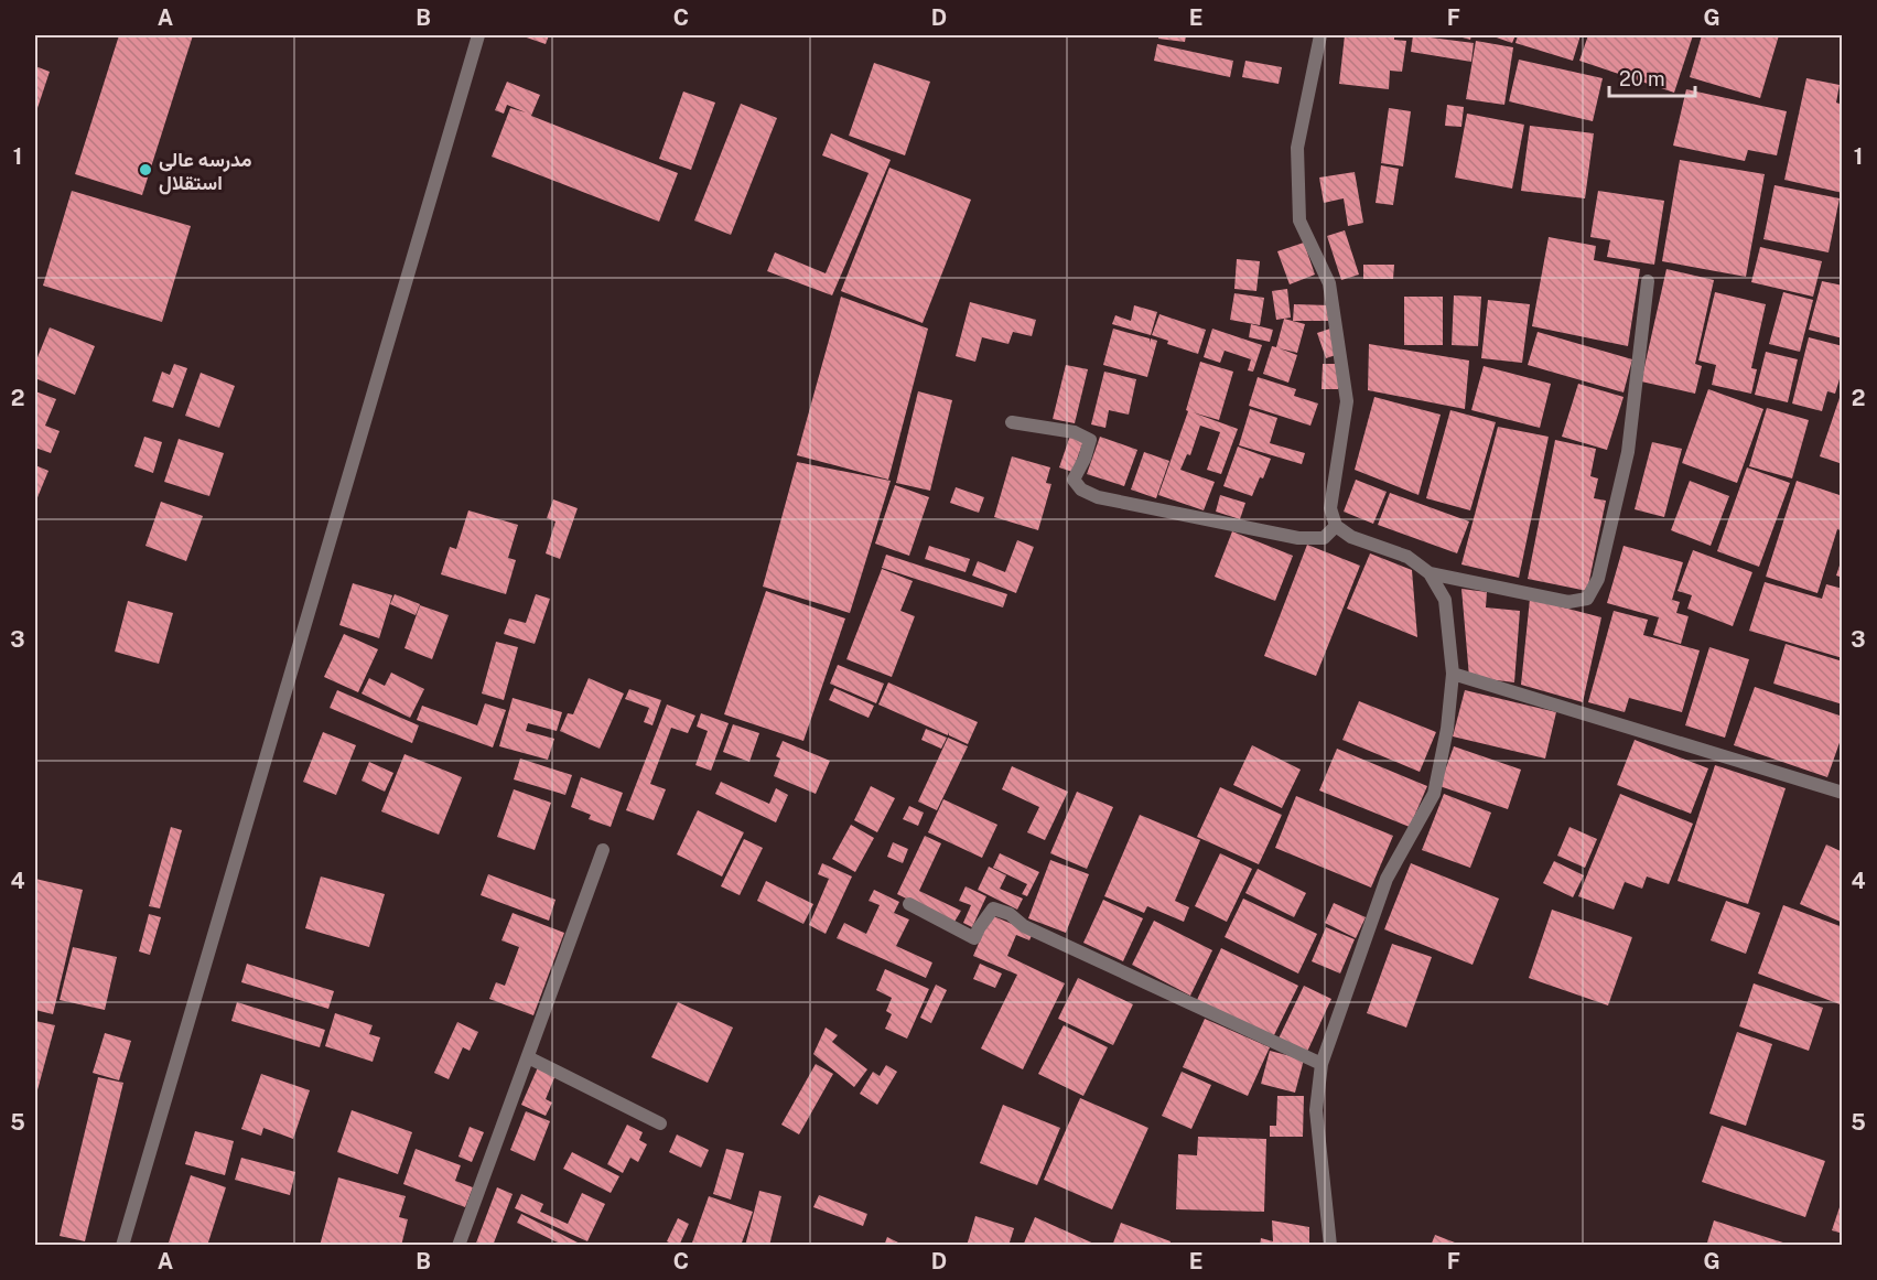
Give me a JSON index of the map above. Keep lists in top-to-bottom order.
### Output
{
  "places": ["مدرسه عالی استقلال"],
  "scale_bar": "20 m",
  "grid": {
    "columns": [
      "A",
      "B",
      "C",
      "D",
      "E",
      "F",
      "G"
    ],
    "rows": [
      "1",
      "2",
      "3",
      "4",
      "5"
    ]
  }
}
